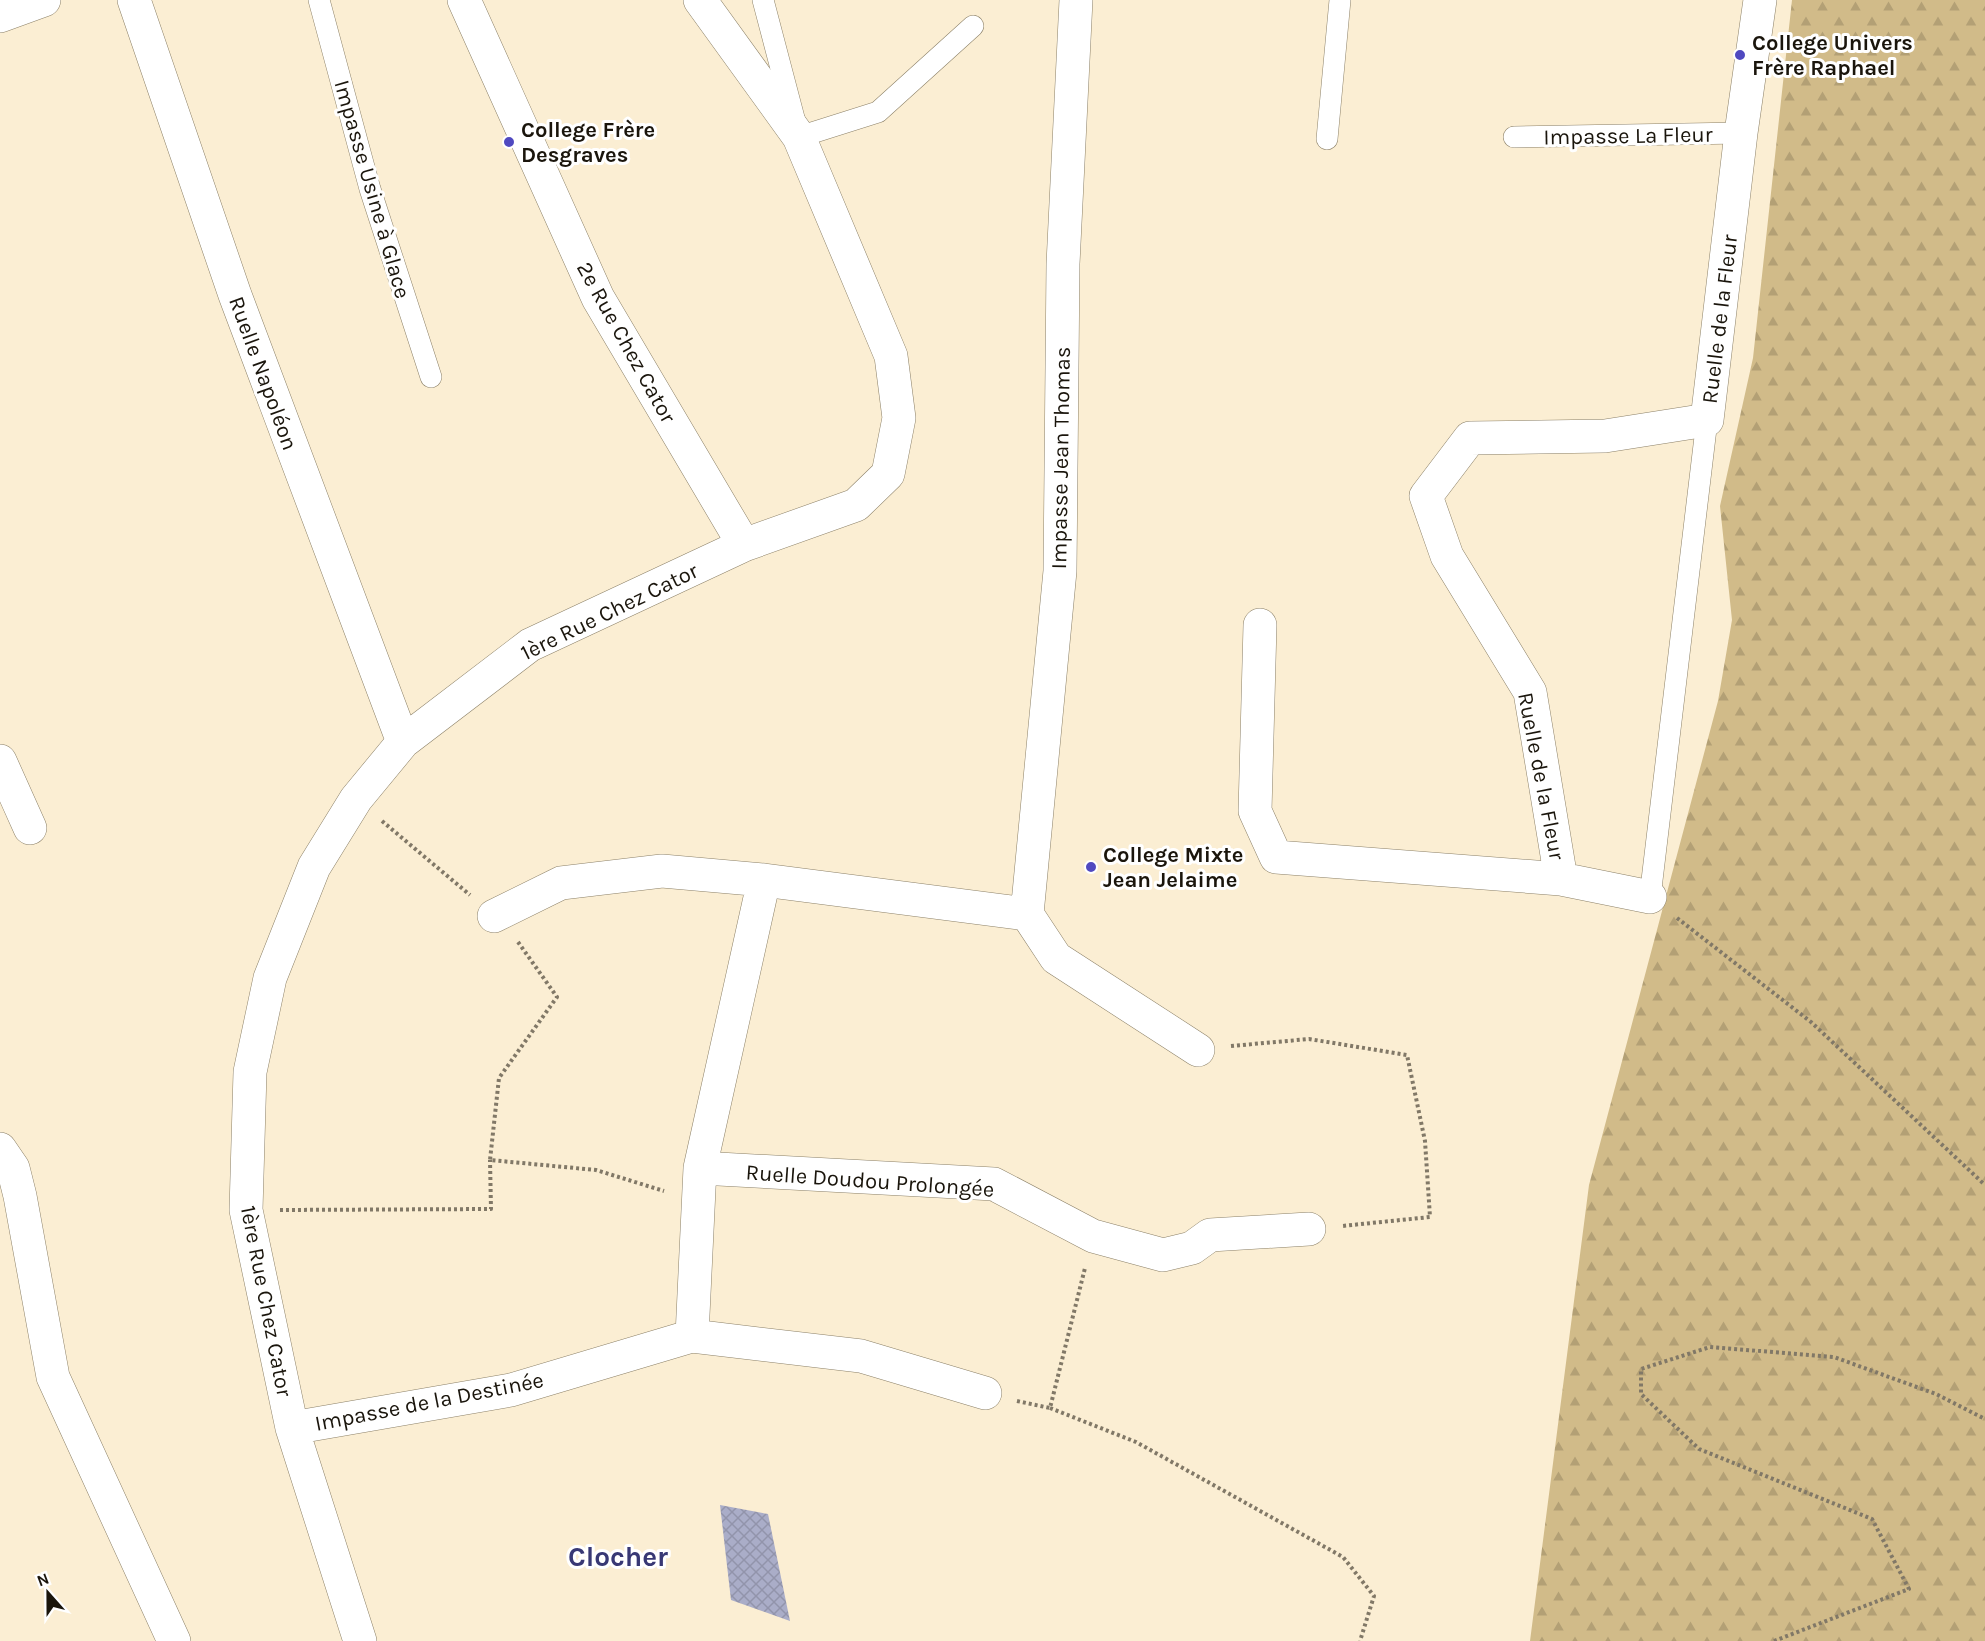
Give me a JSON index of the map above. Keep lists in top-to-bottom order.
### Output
{
  "streets": {
    "street": [
      "Ruelle de la Fleur",
      "2e Rue Chez Cator",
      "Ruelle Napoléon",
      "Impasse Jean Thomas",
      "1ère Rue Chez Cator",
      "Ruelle Doudou Prolongée",
      "Impasse de la Destinée"
    ],
    "lane": ["Impasse La Fleur", "Impasse Usine à Glace"]
  },
  "crossings": [
    ["Impasse La Fleur", "Ruelle de la Fleur"],
    ["2e Rue Chez Cator", "1ère Rue Chez Cator"],
    ["Ruelle Napoléon", "1ère Rue Chez Cator"],
    ["1ère Rue Chez Cator", "Impasse de la Destinée"]
  ],
  "districts": ["Clocher"],
  "places": ["College Univers Frère Raphael", "College Frère Desgraves", "College Mixte Jean Jelaime"],
  "north": "top"
}
